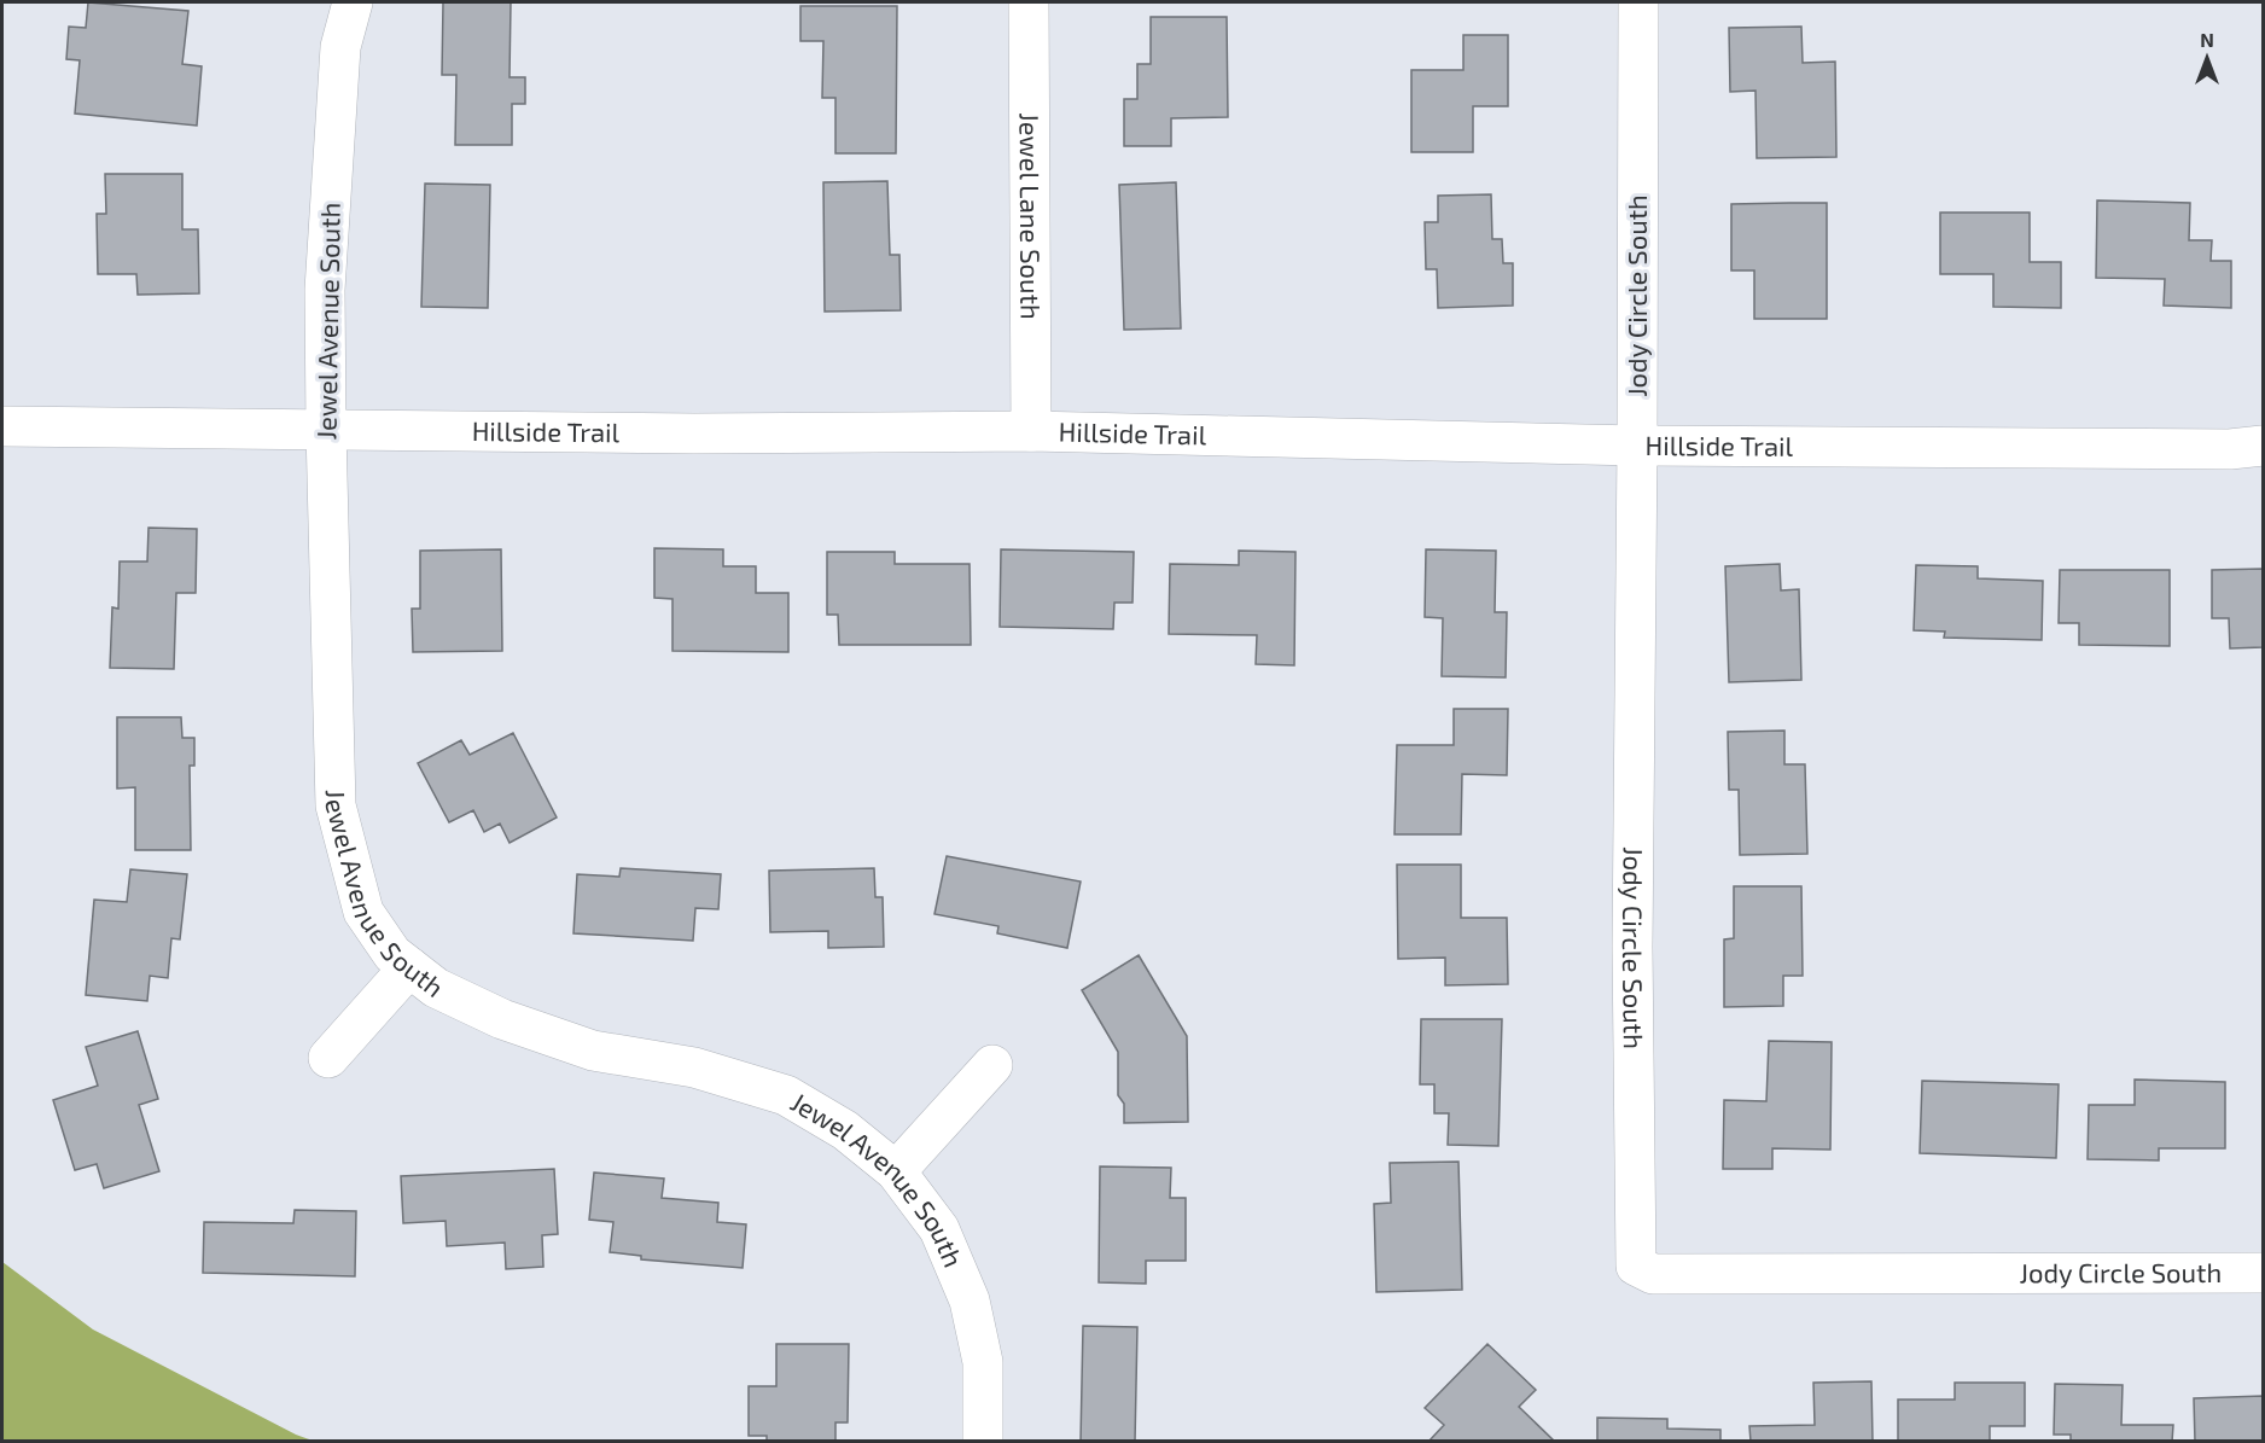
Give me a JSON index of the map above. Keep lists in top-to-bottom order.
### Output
{
  "streets": {
    "street": [
      "Jewel Lane South",
      "Jody Circle South",
      "Jewel Avenue South",
      "Hillside Trail"
    ]
  },
  "crossings": [
    ["Jewel Lane South", "Hillside Trail"],
    ["Jody Circle South", "Hillside Trail"],
    ["Jewel Avenue South", "Hillside Trail"]
  ],
  "north": "top"
}
